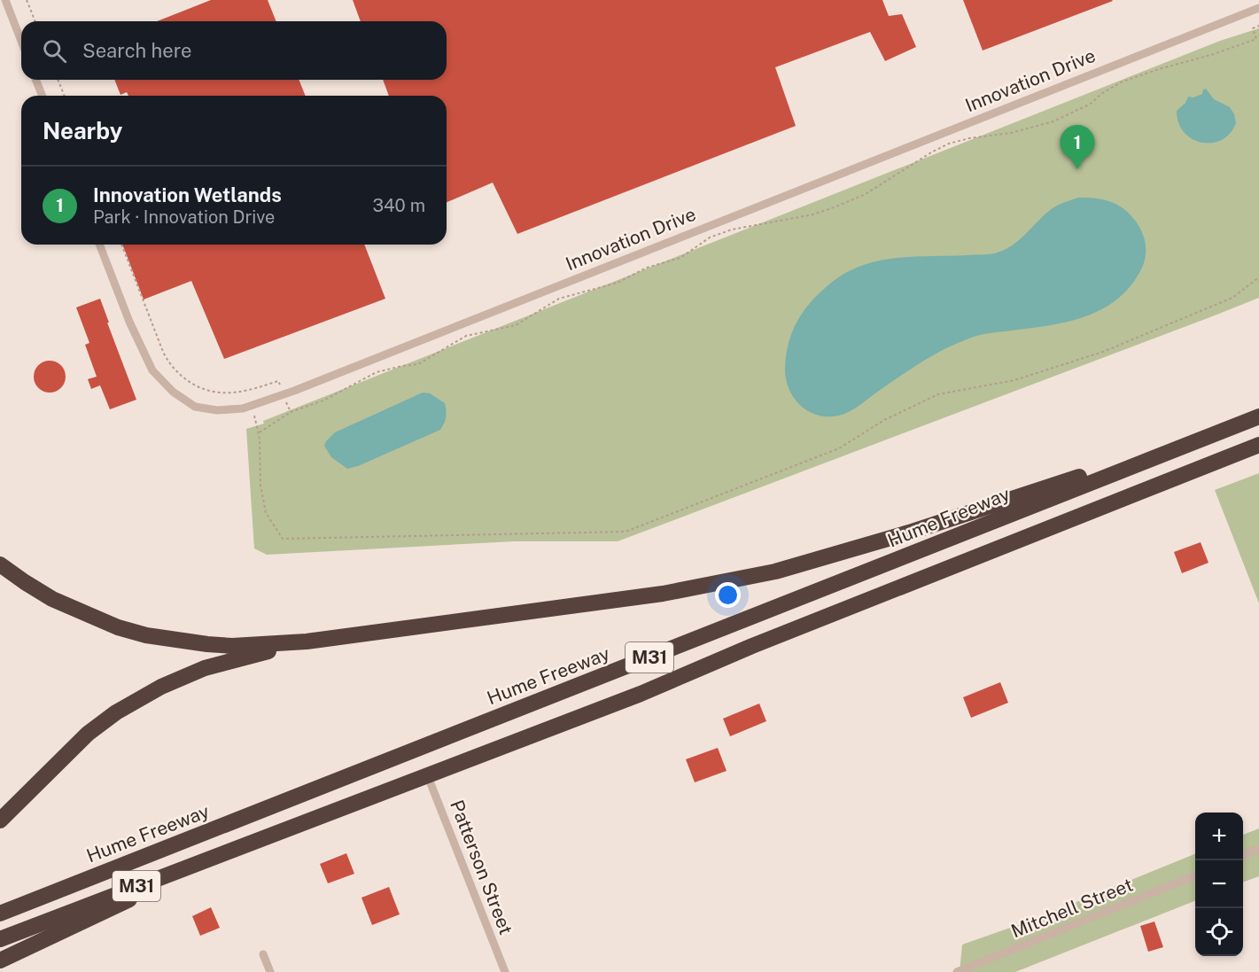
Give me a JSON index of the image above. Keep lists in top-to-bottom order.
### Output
{
  "streets": {
    "highway": ["Hume Freeway", "M31"],
    "street": ["Innovation Drive", "Patterson Street", "Mitchell Street"]
  },
  "crossings": [
    ["M31", "Patterson Street"]
  ],
  "page": {
    "search": "Search here",
    "heading": "Nearby",
    "pins": "1",
    "list": [
      {
        "mark": "1",
        "name": "Innovation Wetlands",
        "note": "Park · Innovation Drive",
        "value": "340 m"
      }
    ],
    "map_buttons": ["+", "−"]
  }
}
